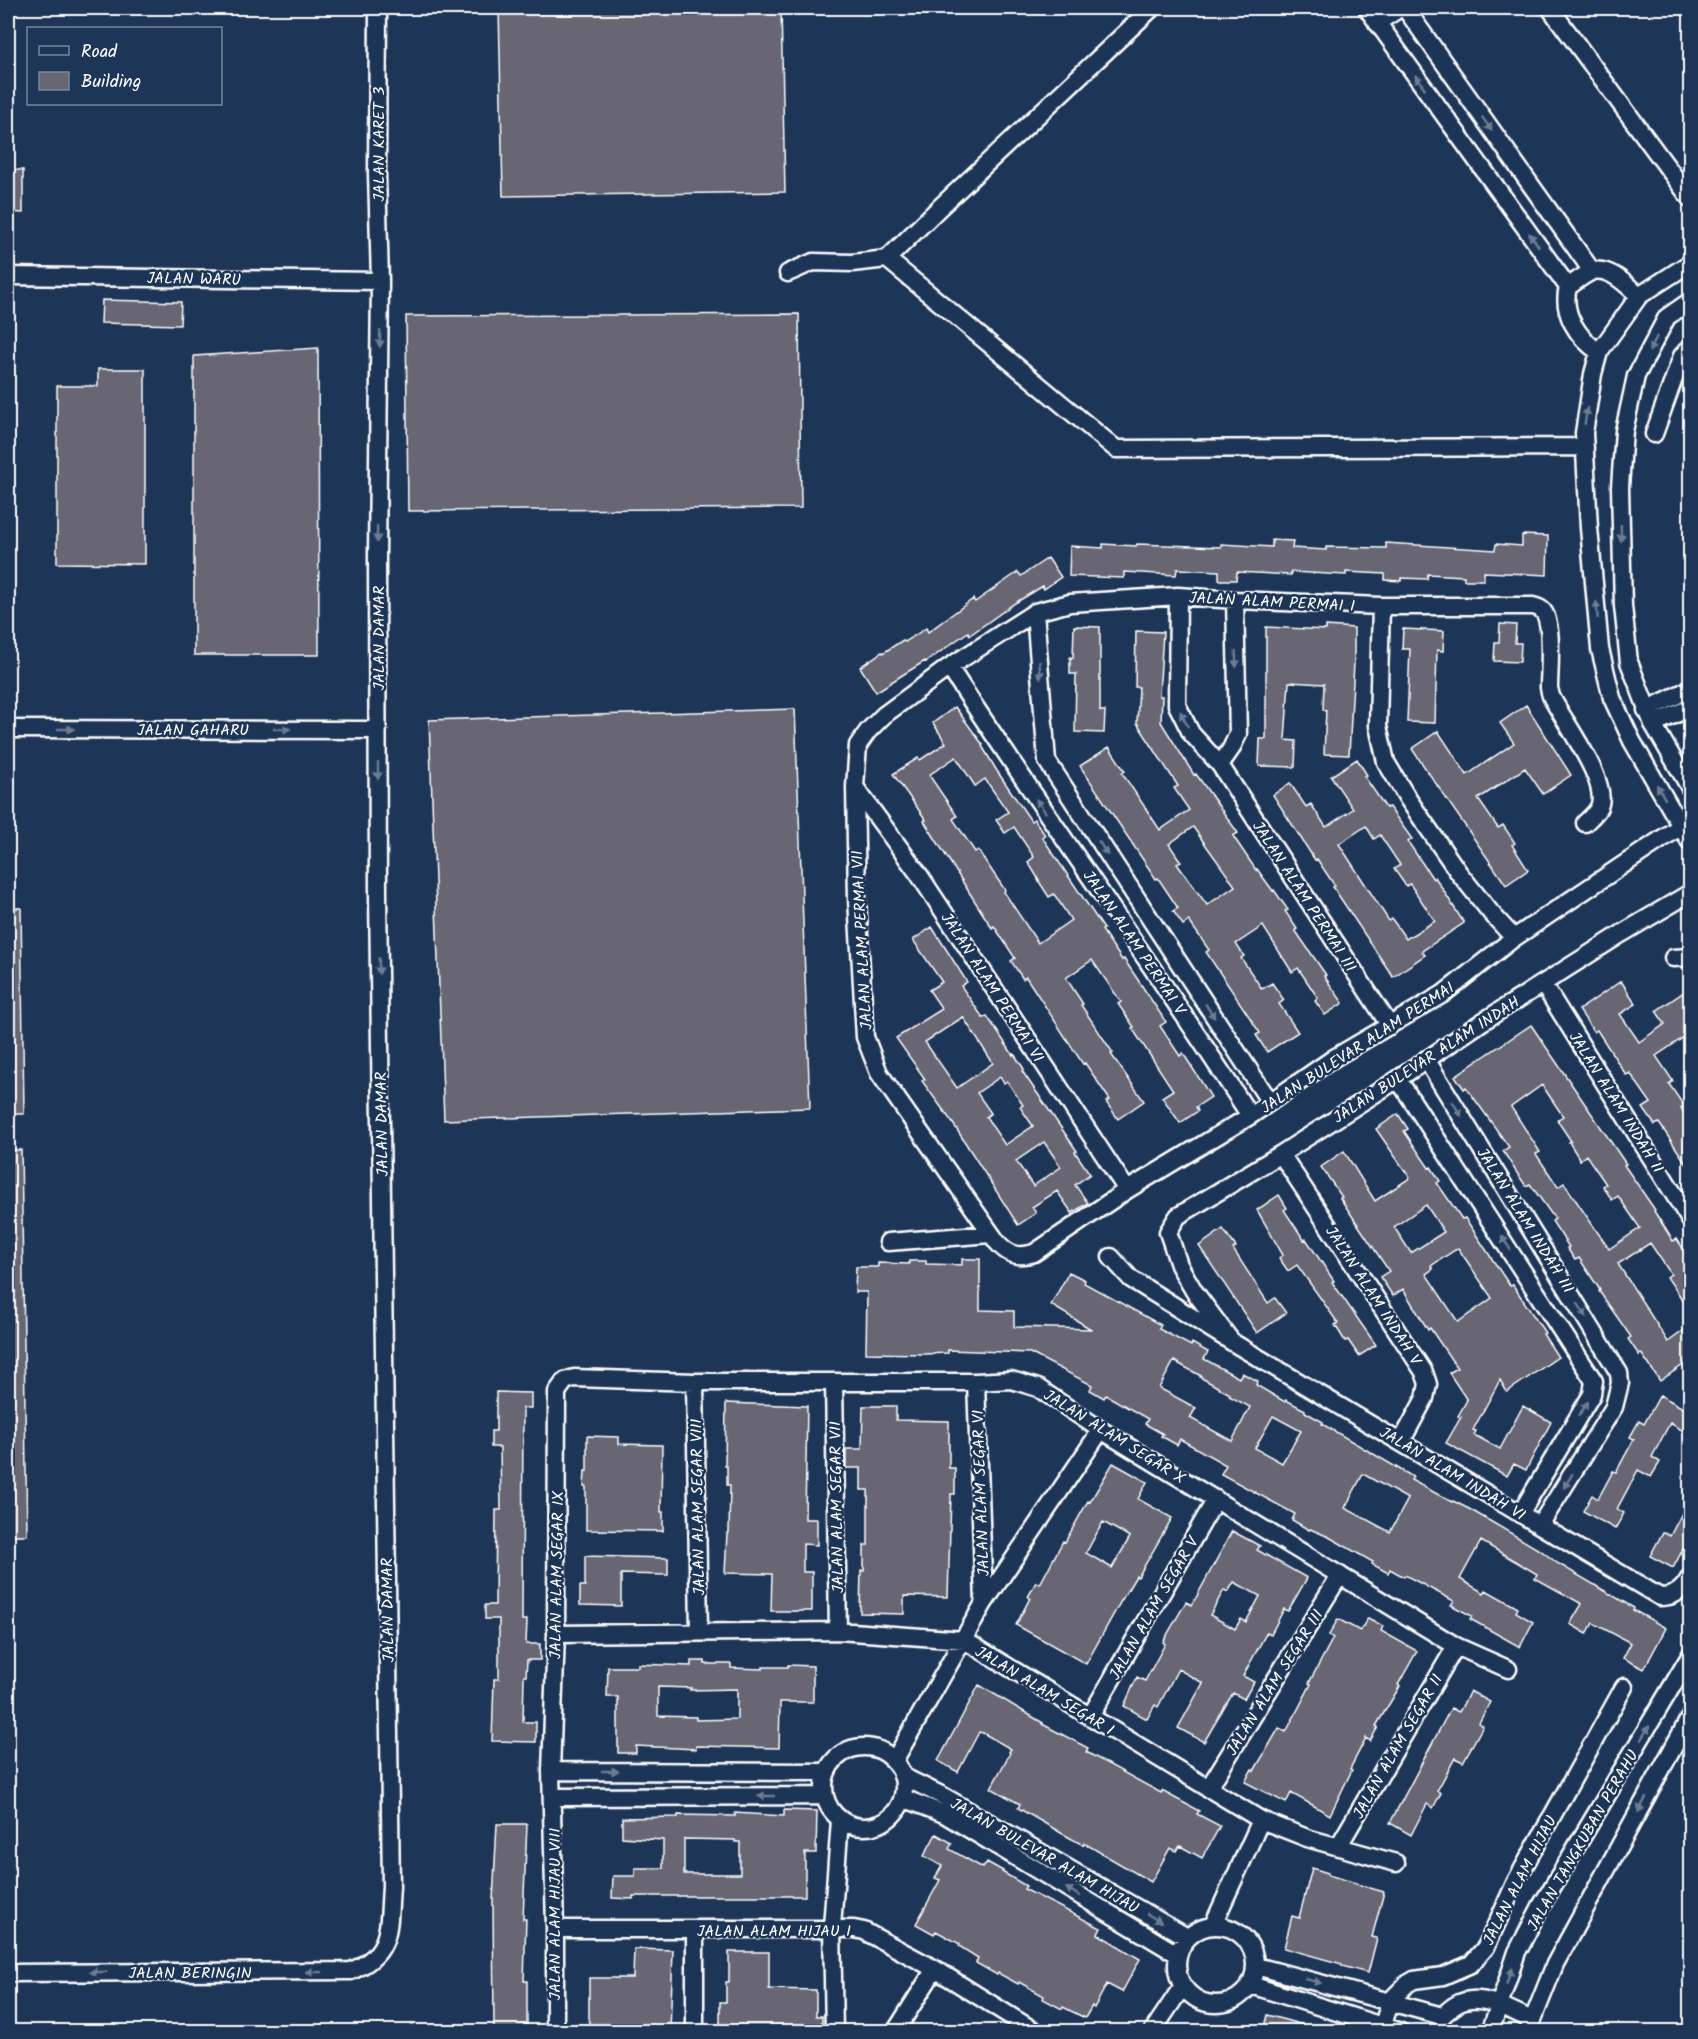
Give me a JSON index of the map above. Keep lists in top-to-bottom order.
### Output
{
  "streets": {
    "street": [
      "JALAN KARET 3",
      "JALAN WARU",
      "JALAN ALAM PERMAI I",
      "JALAN DAMAR",
      "JALAN GAHARU",
      "JALAN ALAM PERMAI III",
      "JALAN ALAM PERMAI VII",
      "JALAN ALAM PERMAI V",
      "JALAN ALAM PERMAI VI",
      "JALAN BULEVAR ALAM PERMAI",
      "JALAN BULEVAR ALAM INDAH",
      "JALAN ALAM INDAH II",
      "JALAN ALAM INDAH III",
      "JALAN ALAM INDAH V",
      "JALAN ALAM SEGAR X",
      "JALAN ALAM INDAH VI",
      "JALAN ALAM SEGAR VI",
      "JALAN ALAM SEGAR VIII",
      "JALAN ALAM SEGAR VII",
      "JALAN ALAM SEGAR IX",
      "JALAN ALAM SEGAR V",
      "JALAN ALAM SEGAR III",
      "JALAN ALAM SEGAR I",
      "JALAN ALAM SEGAR II",
      "JALAN TANGKUBAN PERAHU",
      "JALAN BULEVAR ALAM HIJAU",
      "JALAN ALAM HIJAU",
      "JALAN ALAM HIJAU VIII",
      "JALAN ALAM HIJAU I",
      "JALAN BERINGIN"
    ]
  },
  "crossings": [
    ["JALAN KARET 3", "JALAN WARU"],
    ["JALAN KARET 3", "JALAN DAMAR"],
    ["JALAN WARU", "JALAN DAMAR"],
    ["JALAN ALAM PERMAI I", "JALAN ALAM PERMAI III"],
    ["JALAN ALAM PERMAI I", "JALAN ALAM PERMAI VII"],
    ["JALAN ALAM PERMAI I", "JALAN ALAM PERMAI V"],
    ["JALAN ALAM PERMAI I", "JALAN ALAM PERMAI VI"],
    ["JALAN DAMAR", "JALAN GAHARU"],
    ["JALAN DAMAR", "JALAN BERINGIN"],
    ["JALAN ALAM PERMAI III", "JALAN BULEVAR ALAM PERMAI"],
    ["JALAN ALAM PERMAI VII", "JALAN ALAM PERMAI VI"],
    ["JALAN ALAM PERMAI VII", "JALAN BULEVAR ALAM PERMAI"],
    ["JALAN ALAM PERMAI V", "JALAN BULEVAR ALAM PERMAI"],
    ["JALAN ALAM PERMAI VI", "JALAN BULEVAR ALAM PERMAI"],
    ["JALAN BULEVAR ALAM INDAH", "JALAN ALAM INDAH II"],
    ["JALAN BULEVAR ALAM INDAH", "JALAN ALAM INDAH III"],
    ["JALAN BULEVAR ALAM INDAH", "JALAN ALAM INDAH V"],
    ["JALAN BULEVAR ALAM INDAH", "JALAN ALAM INDAH VI"],
    ["JALAN ALAM INDAH V", "JALAN ALAM INDAH VI"],
    ["JALAN ALAM SEGAR X", "JALAN ALAM SEGAR VI"],
    ["JALAN ALAM SEGAR X", "JALAN ALAM SEGAR VIII"],
    ["JALAN ALAM SEGAR X", "JALAN ALAM SEGAR VII"],
    ["JALAN ALAM SEGAR X", "JALAN ALAM SEGAR IX"],
    ["JALAN ALAM SEGAR X", "JALAN ALAM SEGAR V"],
    ["JALAN ALAM SEGAR X", "JALAN ALAM SEGAR III"],
    ["JALAN ALAM SEGAR X", "JALAN ALAM SEGAR II"],
    ["JALAN ALAM SEGAR VI", "JALAN ALAM SEGAR I"],
    ["JALAN ALAM SEGAR VI", "JALAN BULEVAR ALAM HIJAU"],
    ["JALAN ALAM SEGAR VIII", "JALAN ALAM SEGAR I"],
    ["JALAN ALAM SEGAR VII", "JALAN ALAM SEGAR I"],
    ["JALAN ALAM SEGAR IX", "JALAN ALAM SEGAR I"],
    ["JALAN ALAM SEGAR IX", "JALAN ALAM HIJAU VIII"],
    ["JALAN ALAM SEGAR V", "JALAN ALAM SEGAR I"],
    ["JALAN ALAM SEGAR III", "JALAN ALAM SEGAR I"],
    ["JALAN ALAM SEGAR I", "JALAN ALAM SEGAR II"],
    ["JALAN ALAM HIJAU VIII", "JALAN ALAM HIJAU I"]
  ],
  "one_way": ["JALAN DAMAR", "JALAN GAHARU", "JALAN BERINGIN"],
  "legend": ["Road", "Building"]
}
